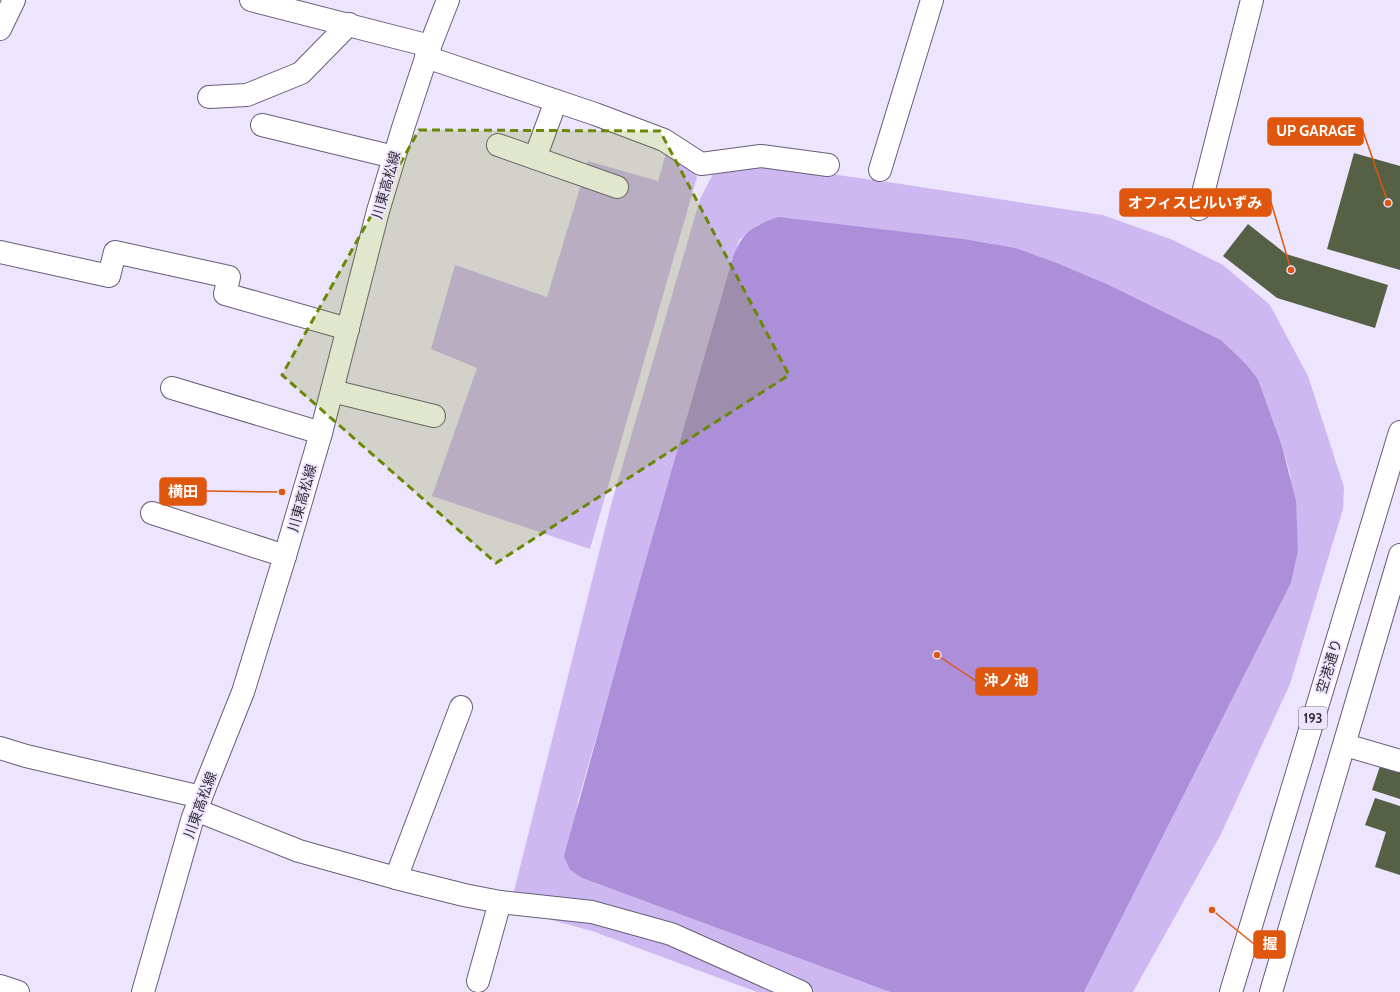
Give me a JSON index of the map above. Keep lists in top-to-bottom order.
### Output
{
  "streets": {
    "main road": ["川東高松線", "空港通り", "193"]
  },
  "places": [
    "UP GARAGE",
    "オフィスビルいずみ",
    "横田",
    "沖ノ池",
    "握"
  ]
}
